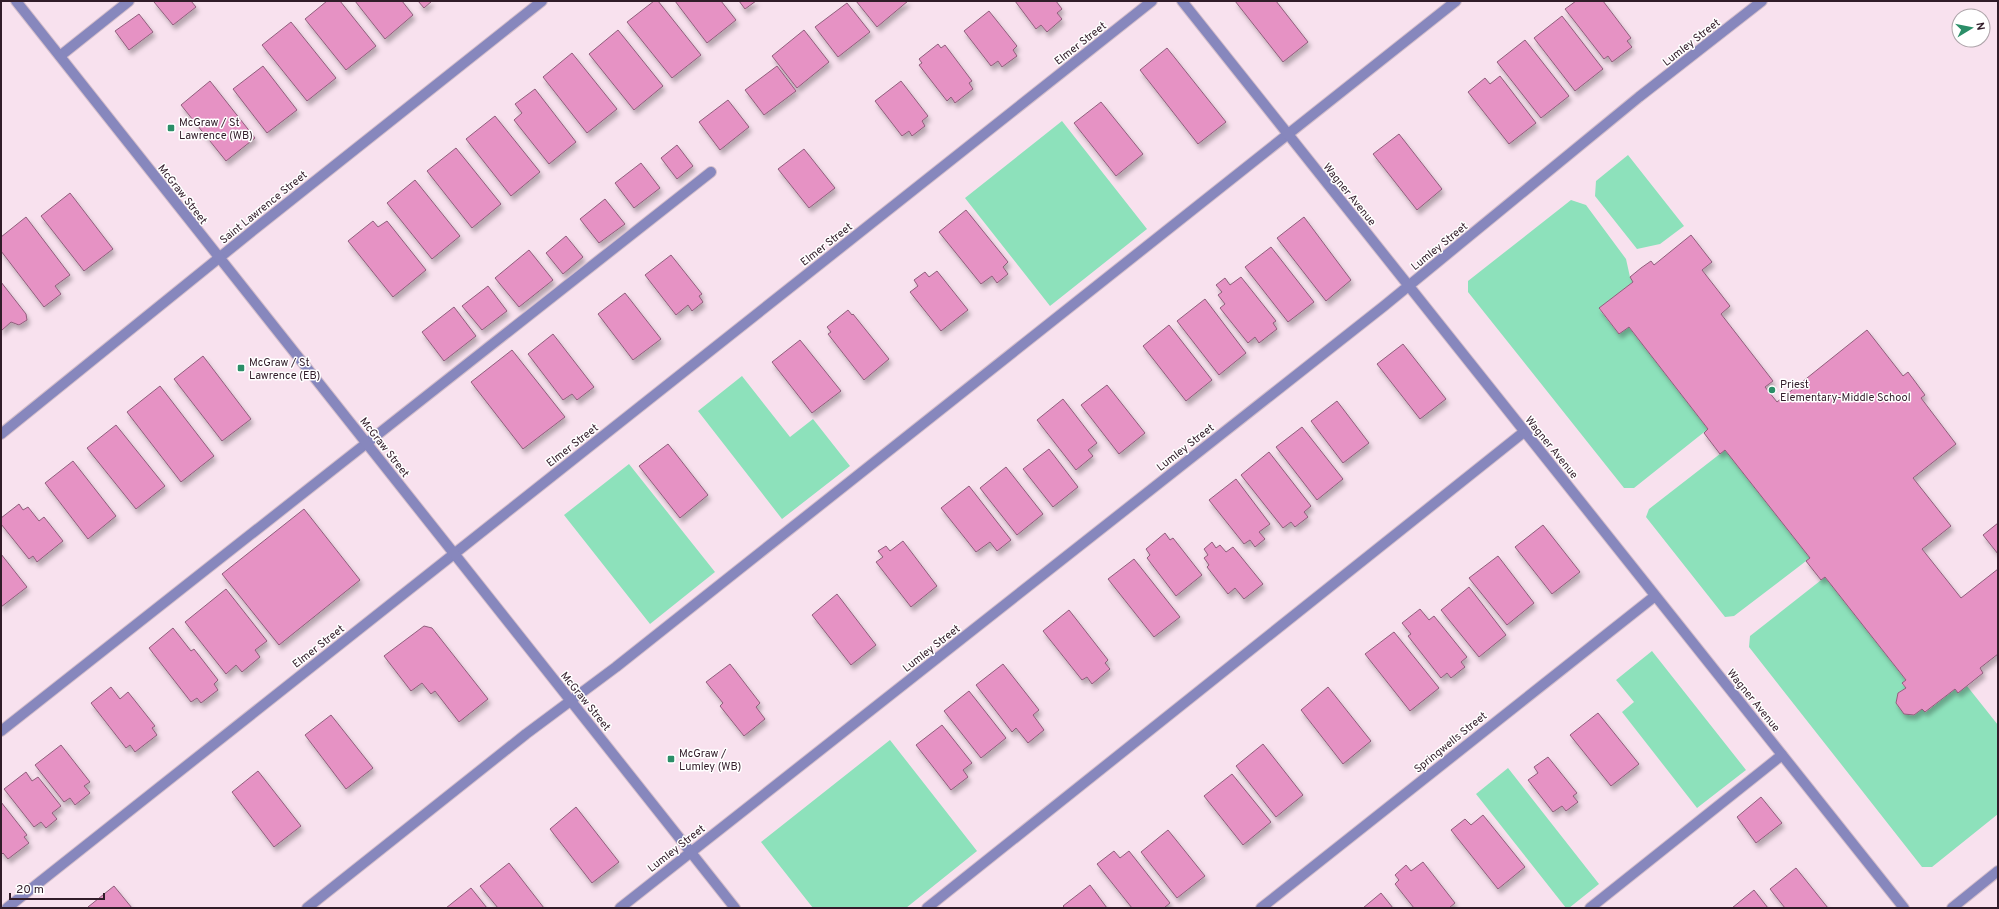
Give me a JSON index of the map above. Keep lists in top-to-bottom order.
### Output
{
  "streets": {
    "street": [
      "Lumley Street",
      "Elmer Street",
      "McGraw Street",
      "Wagner Avenue",
      "Saint Lawrence Street",
      "Springwells Street"
    ]
  },
  "crossings": [
    ["Lumley Street", "McGraw Street"],
    ["Lumley Street", "Wagner Avenue"],
    ["Elmer Street", "McGraw Street"],
    ["McGraw Street", "Saint Lawrence Street"],
    ["Wagner Avenue", "Springwells Street"]
  ],
  "places": {
    "transit": ["McGraw / St Lawrence (WB)", "McGraw / St Lawrence (EB)", "McGraw / Lumley (WB)"],
    "other": ["Priest Elementary‑Middle School"]
  },
  "scale_bar": "20 m",
  "north": "right"
}
